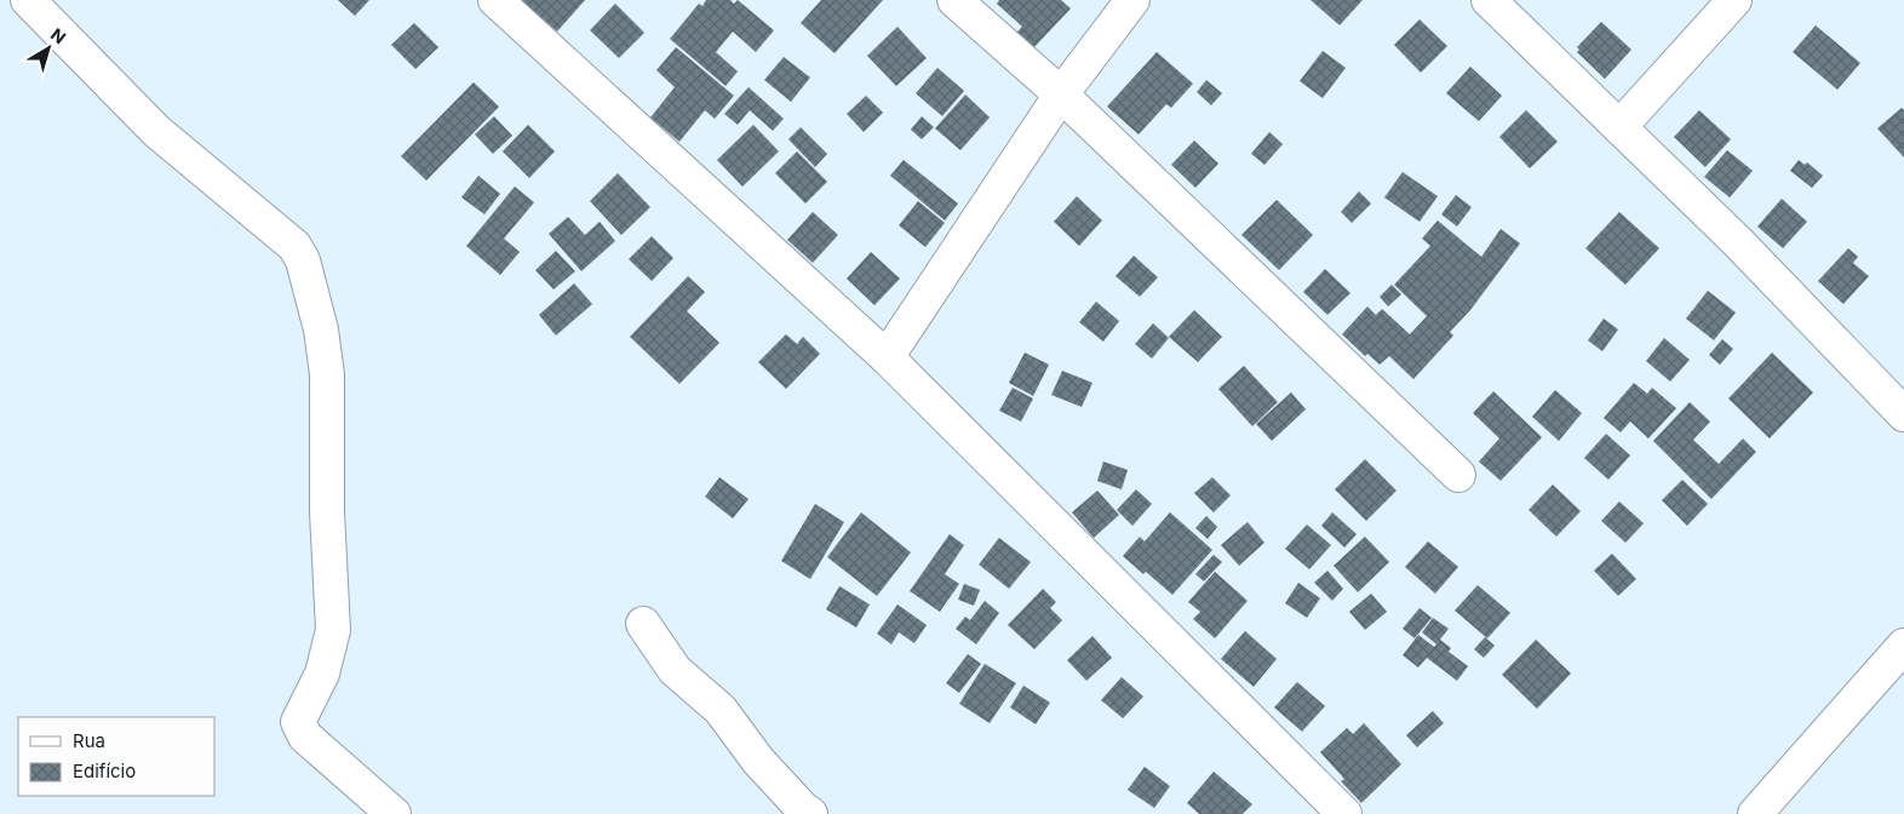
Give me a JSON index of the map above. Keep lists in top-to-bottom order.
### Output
{
  "legend": ["Rua", "Edifício"],
  "north": "top right"
}
